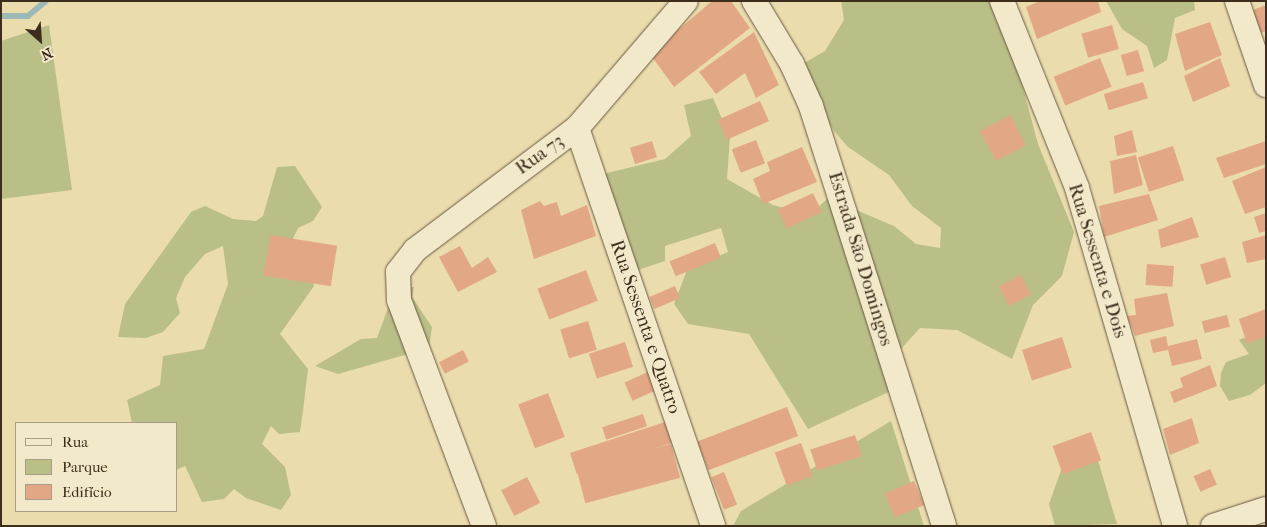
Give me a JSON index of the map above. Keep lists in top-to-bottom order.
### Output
{
  "streets": {
    "street": [
      "Rua 73",
      "Estrada São Domingos",
      "Rua Sessenta e Dois",
      "Rua Sessenta e Quatro"
    ]
  },
  "crossings": [
    ["Rua 73", "Rua Sessenta e Quatro"]
  ],
  "legend": ["Rua", "Parque", "Edifício"],
  "north": "bottom right"
}
